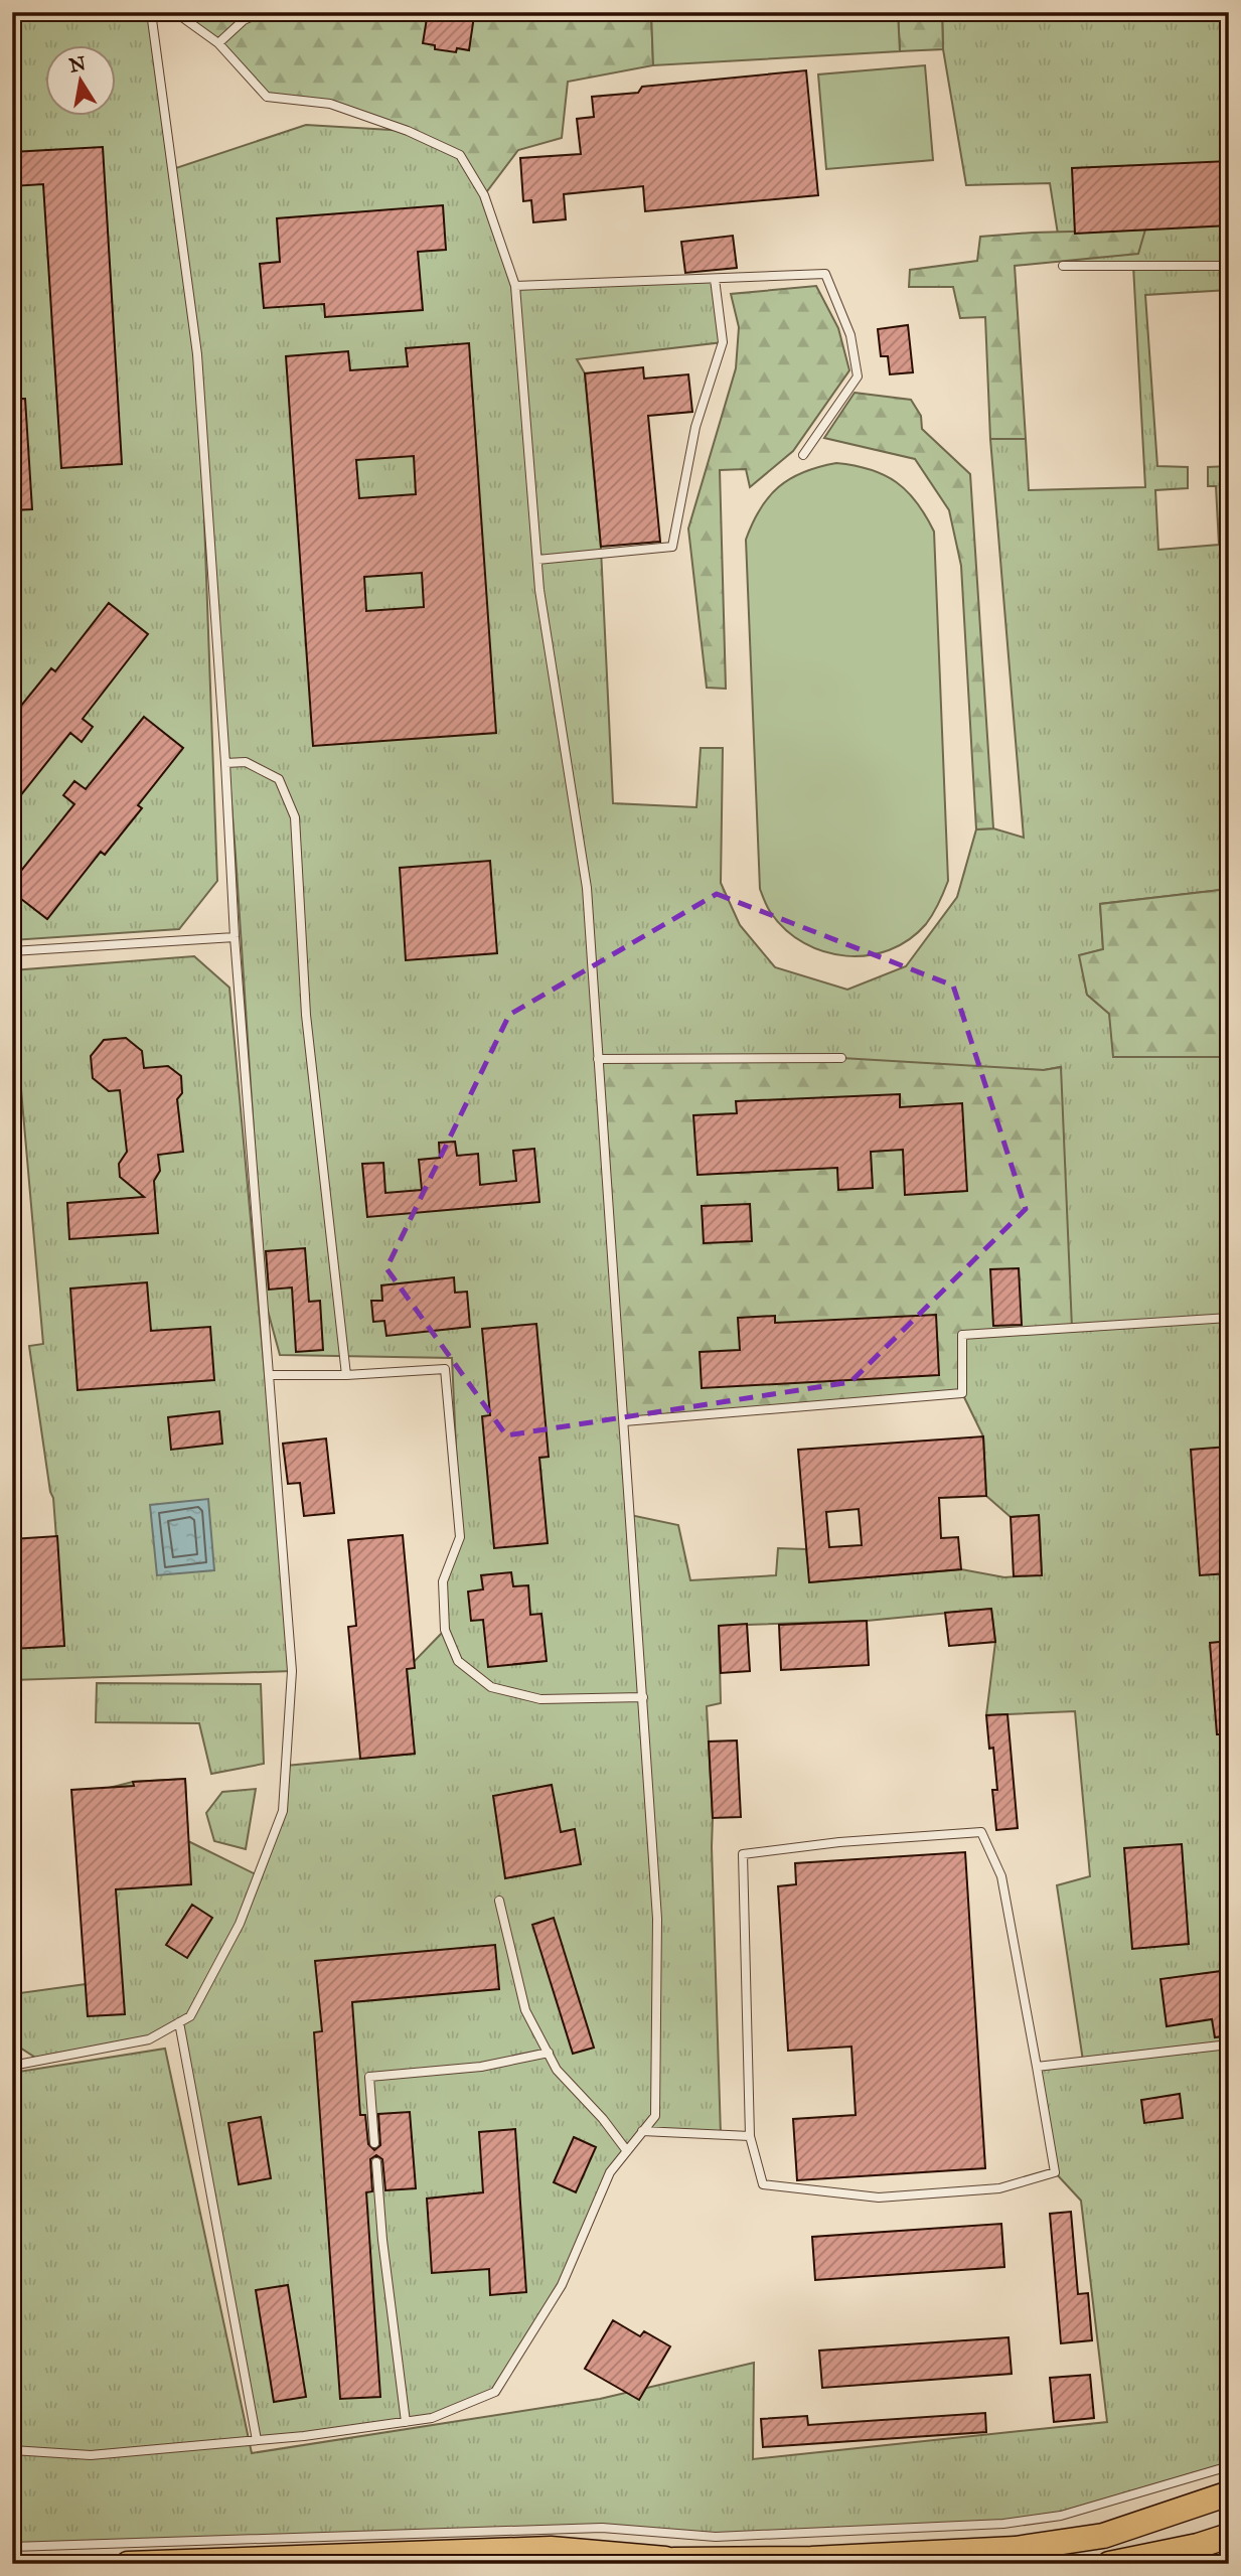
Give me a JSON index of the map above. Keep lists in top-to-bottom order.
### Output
{
  "north": "top"
}
